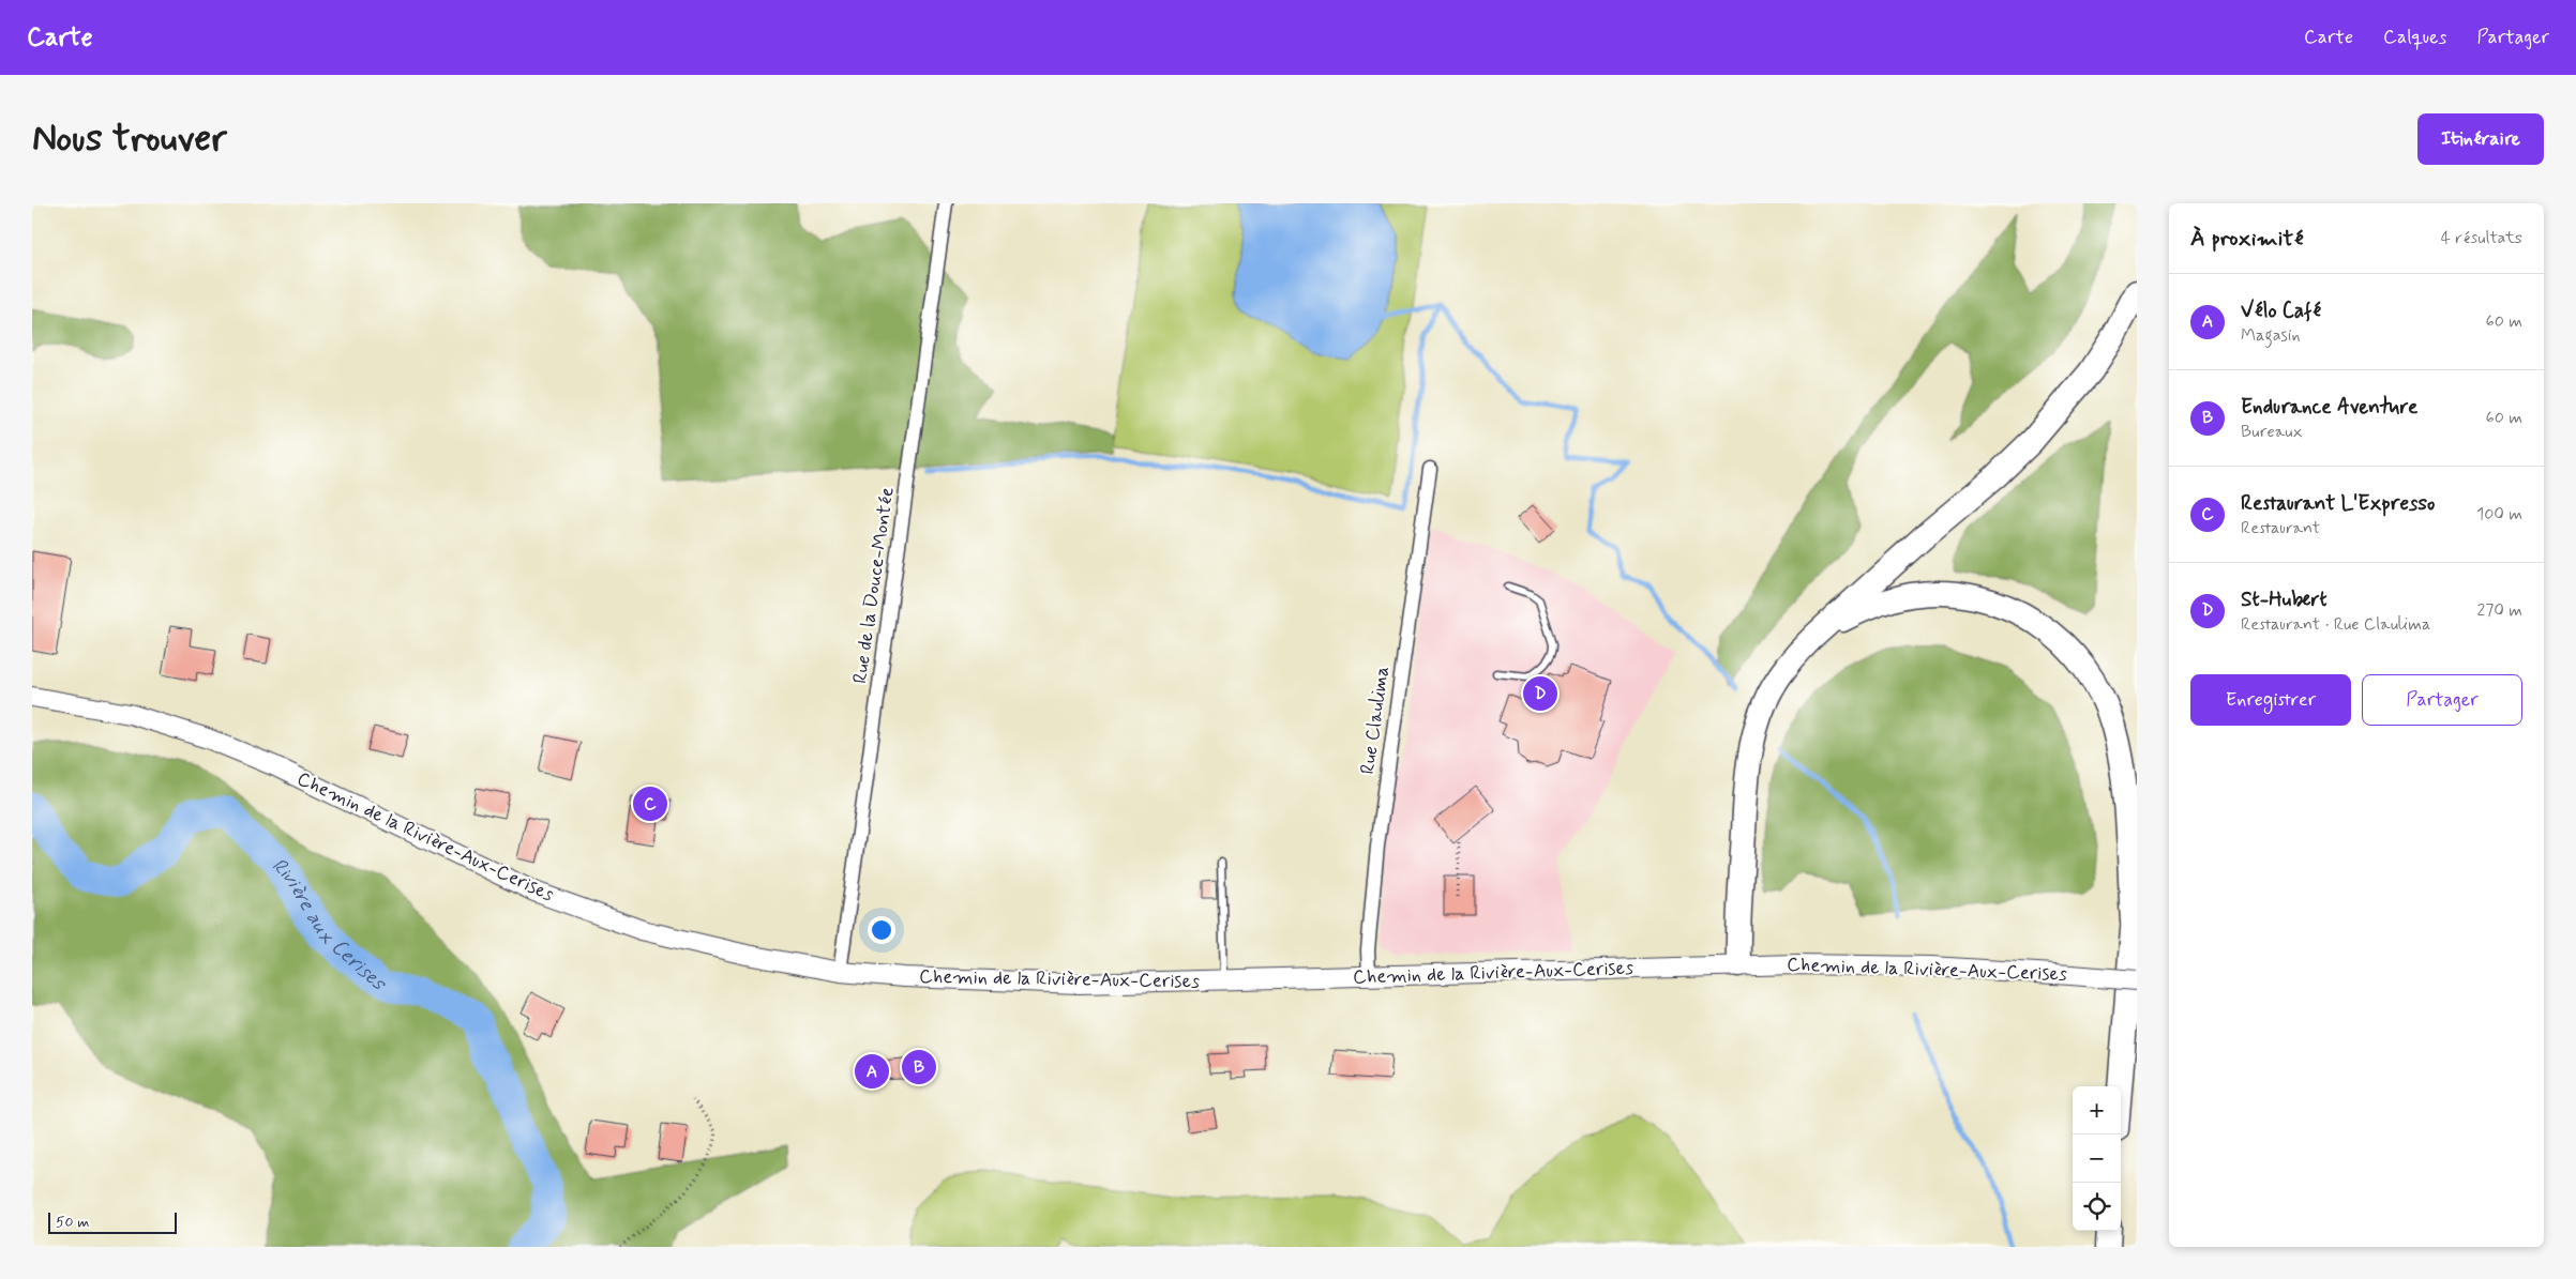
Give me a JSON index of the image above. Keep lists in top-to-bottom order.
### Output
{
  "streets": {
    "main road": ["Chemin de la Rivière-Aux-Cerises"],
    "street": ["Rue de la Douce-Montée", "Rue Claulima"]
  },
  "crossings": [
    ["Rue de la Douce-Montée", "Chemin de la Rivière-Aux-Cerises"],
    ["Rue Claulima", "Chemin de la Rivière-Aux-Cerises"]
  ],
  "water": ["Rivière aux Cerises"],
  "scale_bar": "50 m",
  "page": {
    "header": "Carte",
    "nav": ["Carte", "Calques", "Partager"],
    "buttons": [
      "Itinéraire",
      ["Enregistrer", "Partager"]
    ],
    "title": "Nous trouver",
    "heading": ["À proximité", "4 résultats"],
    "list": [
      {
        "mark": "A",
        "name": "Vélo Café",
        "note": "Magasin",
        "value": "60 m"
      },
      {
        "mark": "B",
        "name": "Endurance Aventure",
        "note": "Bureaux",
        "value": "60 m"
      },
      {
        "mark": "C",
        "name": "Restaurant L'Expresso",
        "note": "Restaurant",
        "value": "100 m"
      },
      {
        "mark": "D",
        "name": "St-Hubert",
        "note": "Restaurant · Rue Claulima",
        "value": "270 m"
      }
    ],
    "pins": [
      "D",
      "C",
      "B",
      "A"
    ],
    "map_buttons": ["+", "−"],
    "scale": "50 m"
  }
}
